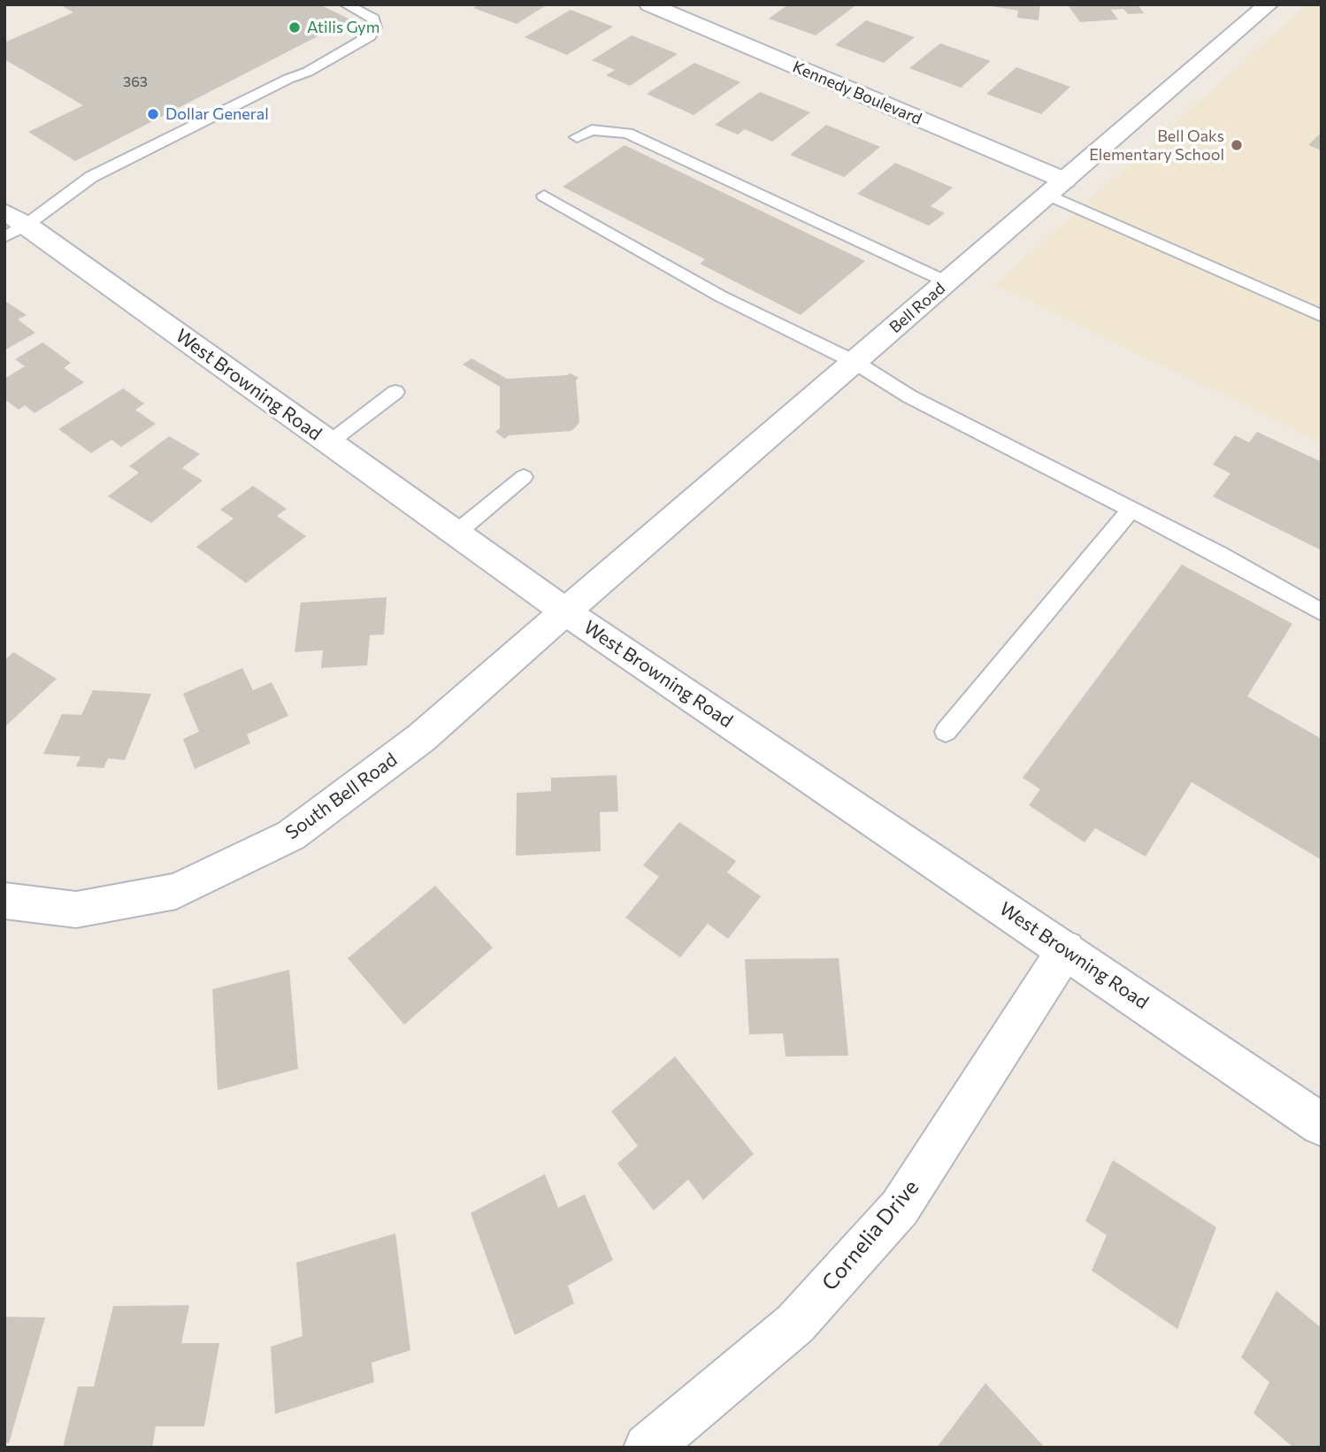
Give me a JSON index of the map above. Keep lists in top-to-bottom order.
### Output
{
  "streets": {
    "street": [
      "Kennedy Boulevard",
      "Bell Road",
      "West Browning Road",
      "South Bell Road",
      "Cornelia Drive"
    ]
  },
  "crossings": [
    ["Kennedy Boulevard", "Bell Road"],
    ["Bell Road", "West Browning Road"],
    ["Bell Road", "South Bell Road"],
    ["West Browning Road", "South Bell Road"],
    ["West Browning Road", "Cornelia Drive"]
  ],
  "places": ["Atilis Gym", "Dollar General", "Bell Oaks Elementary School"],
  "house_numbers": ["363"]
}
